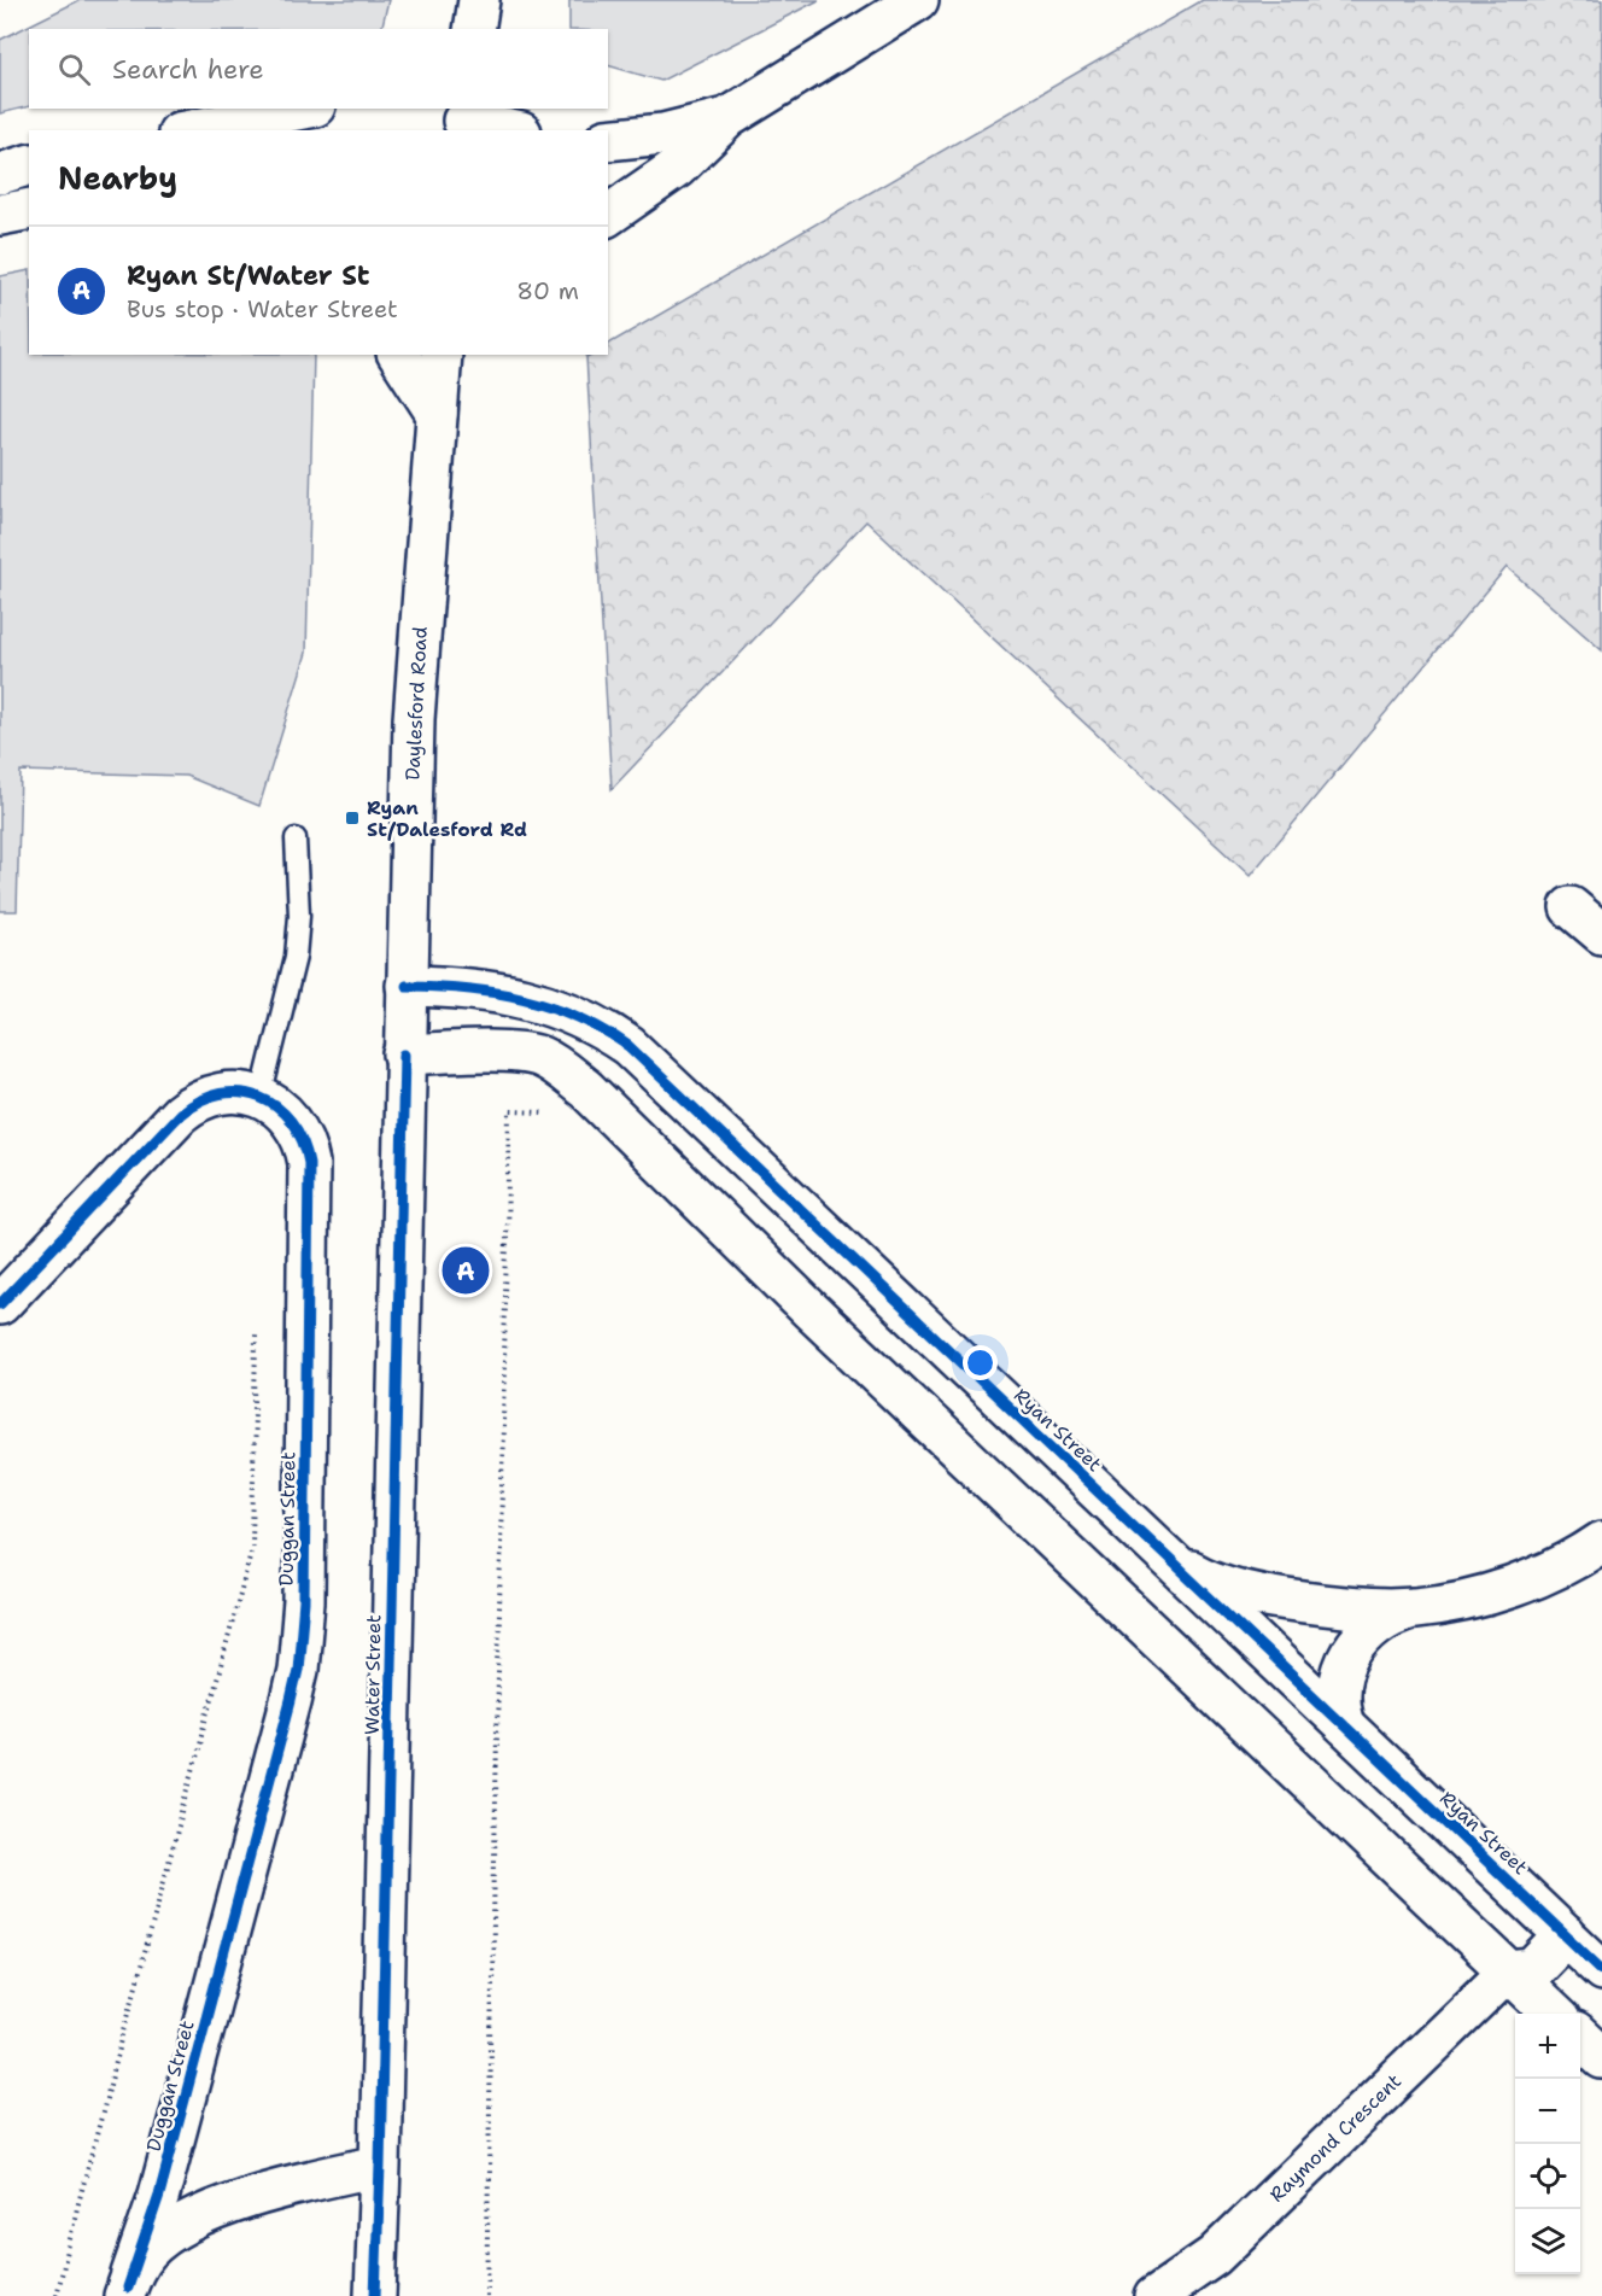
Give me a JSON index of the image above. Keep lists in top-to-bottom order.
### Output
{
  "streets": {
    "main road": [
      "Daylesford Road",
      "Ryan Street",
      "Duggan Street",
      "Water Street",
      "Raymond Crescent"
    ]
  },
  "crossings": [
    ["Daylesford Road", "Ryan Street"],
    ["Daylesford Road", "Water Street"]
  ],
  "places": {
    "transit": ["Ryan St/Dalesford Rd"]
  },
  "page": {
    "search": "Search here",
    "heading": "Nearby",
    "list": [
      {
        "mark": "A",
        "name": "Ryan St/Water St",
        "note": "Bus stop · Water Street",
        "value": "80 m"
      }
    ],
    "pins": "A",
    "map_buttons": ["+", "−"]
  }
}
